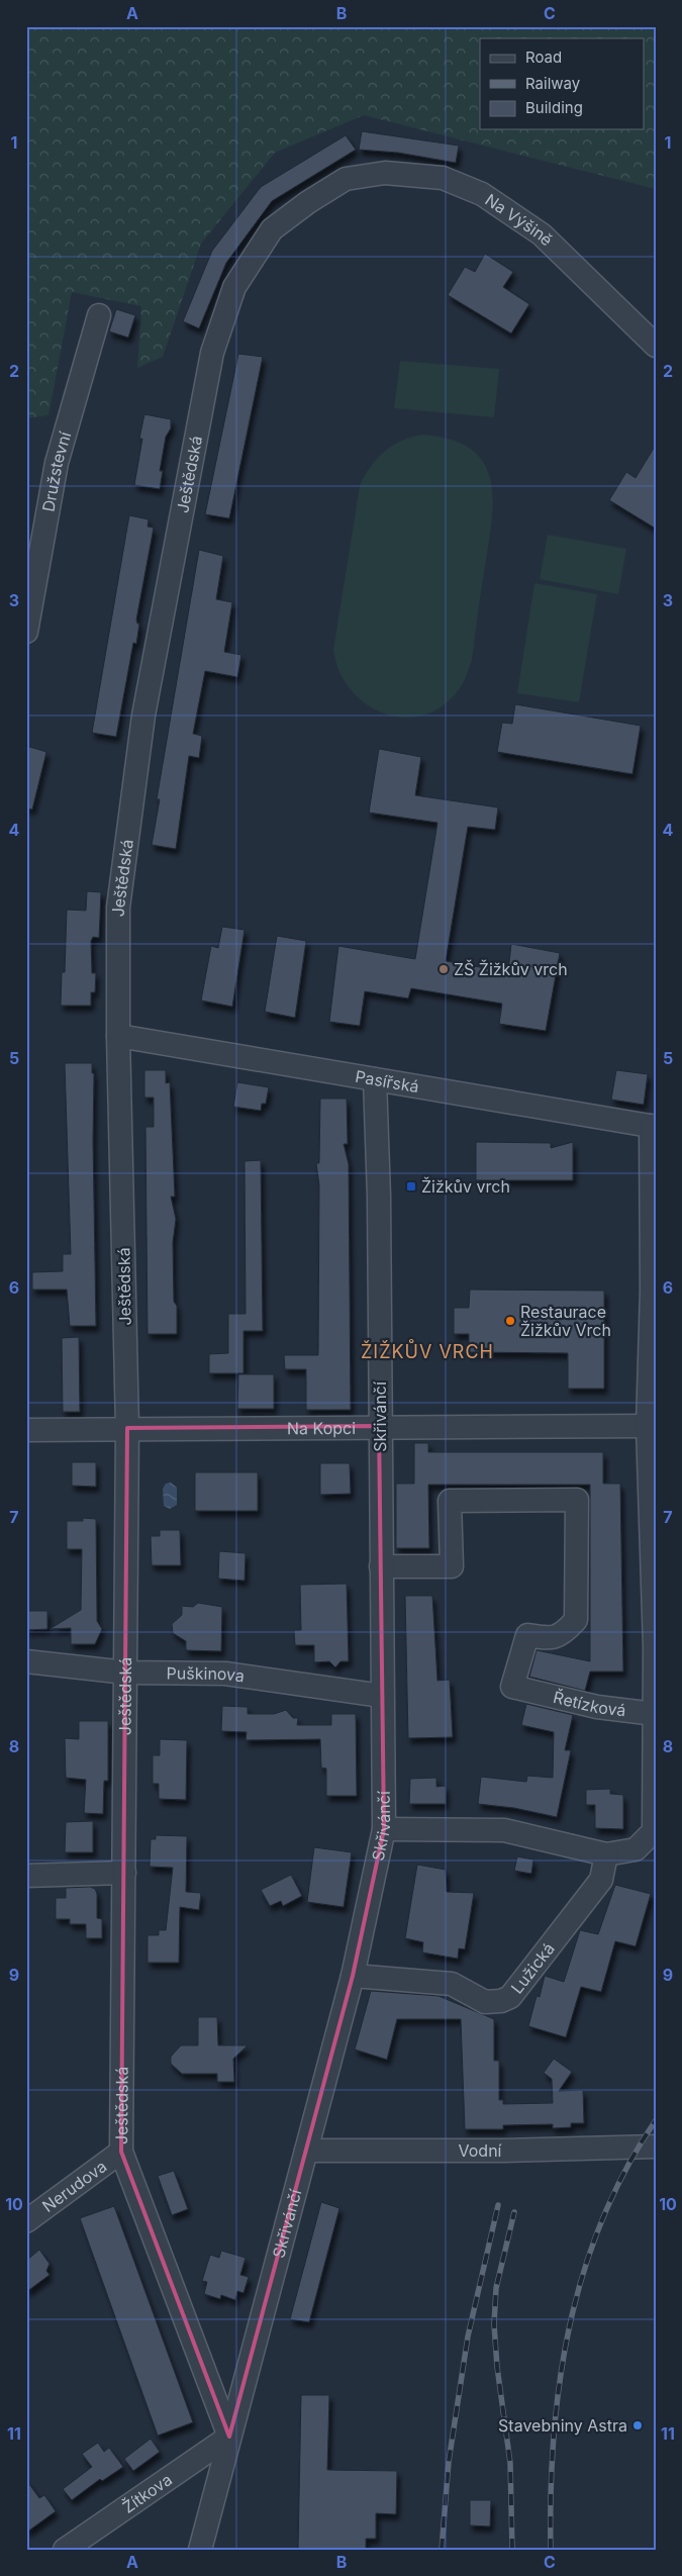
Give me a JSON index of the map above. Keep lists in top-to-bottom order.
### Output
{
  "streets": {
    "street": [
      "Na Výšině",
      "Družstevní",
      "Ještědská",
      "Pasířská",
      "Skřivánčí",
      "Na Kopci",
      "Puškinova",
      "Řetízková",
      "Lužická",
      "Vodní",
      "Nerudova",
      "Žítkova"
    ]
  },
  "crossings": [
    ["Na Výšině", "Ještědská"],
    ["Ještědská", "Pasířská"],
    ["Ještědská", "Skřivánčí"],
    ["Ještědská", "Na Kopci"],
    ["Ještědská", "Puškinova"],
    ["Ještědská", "Nerudova"],
    ["Ještědská", "Žítkova"],
    ["Pasířská", "Skřivánčí"],
    ["Skřivánčí", "Na Kopci"],
    ["Skřivánčí", "Puškinova"],
    ["Skřivánčí", "Řetízková"],
    ["Skřivánčí", "Lužická"],
    ["Skřivánčí", "Vodní"],
    ["Skřivánčí", "Žítkova"]
  ],
  "districts": ["ŽIŽKŮV VRCH"],
  "places": {
    "other": ["ZŠ Žižkův vrch", "Restaurace Žižkův Vrch", "Stavebniny Astra"],
    "transit": ["Žižkův vrch"]
  },
  "legend": ["Road", "Railway", "Building"],
  "grid": {
    "columns": ["A", "B", "C"],
    "rows": [
      "1",
      "2",
      "3",
      "4",
      "5",
      "6",
      "7",
      "8",
      "9",
      "10",
      "11"
    ]
  }
}
